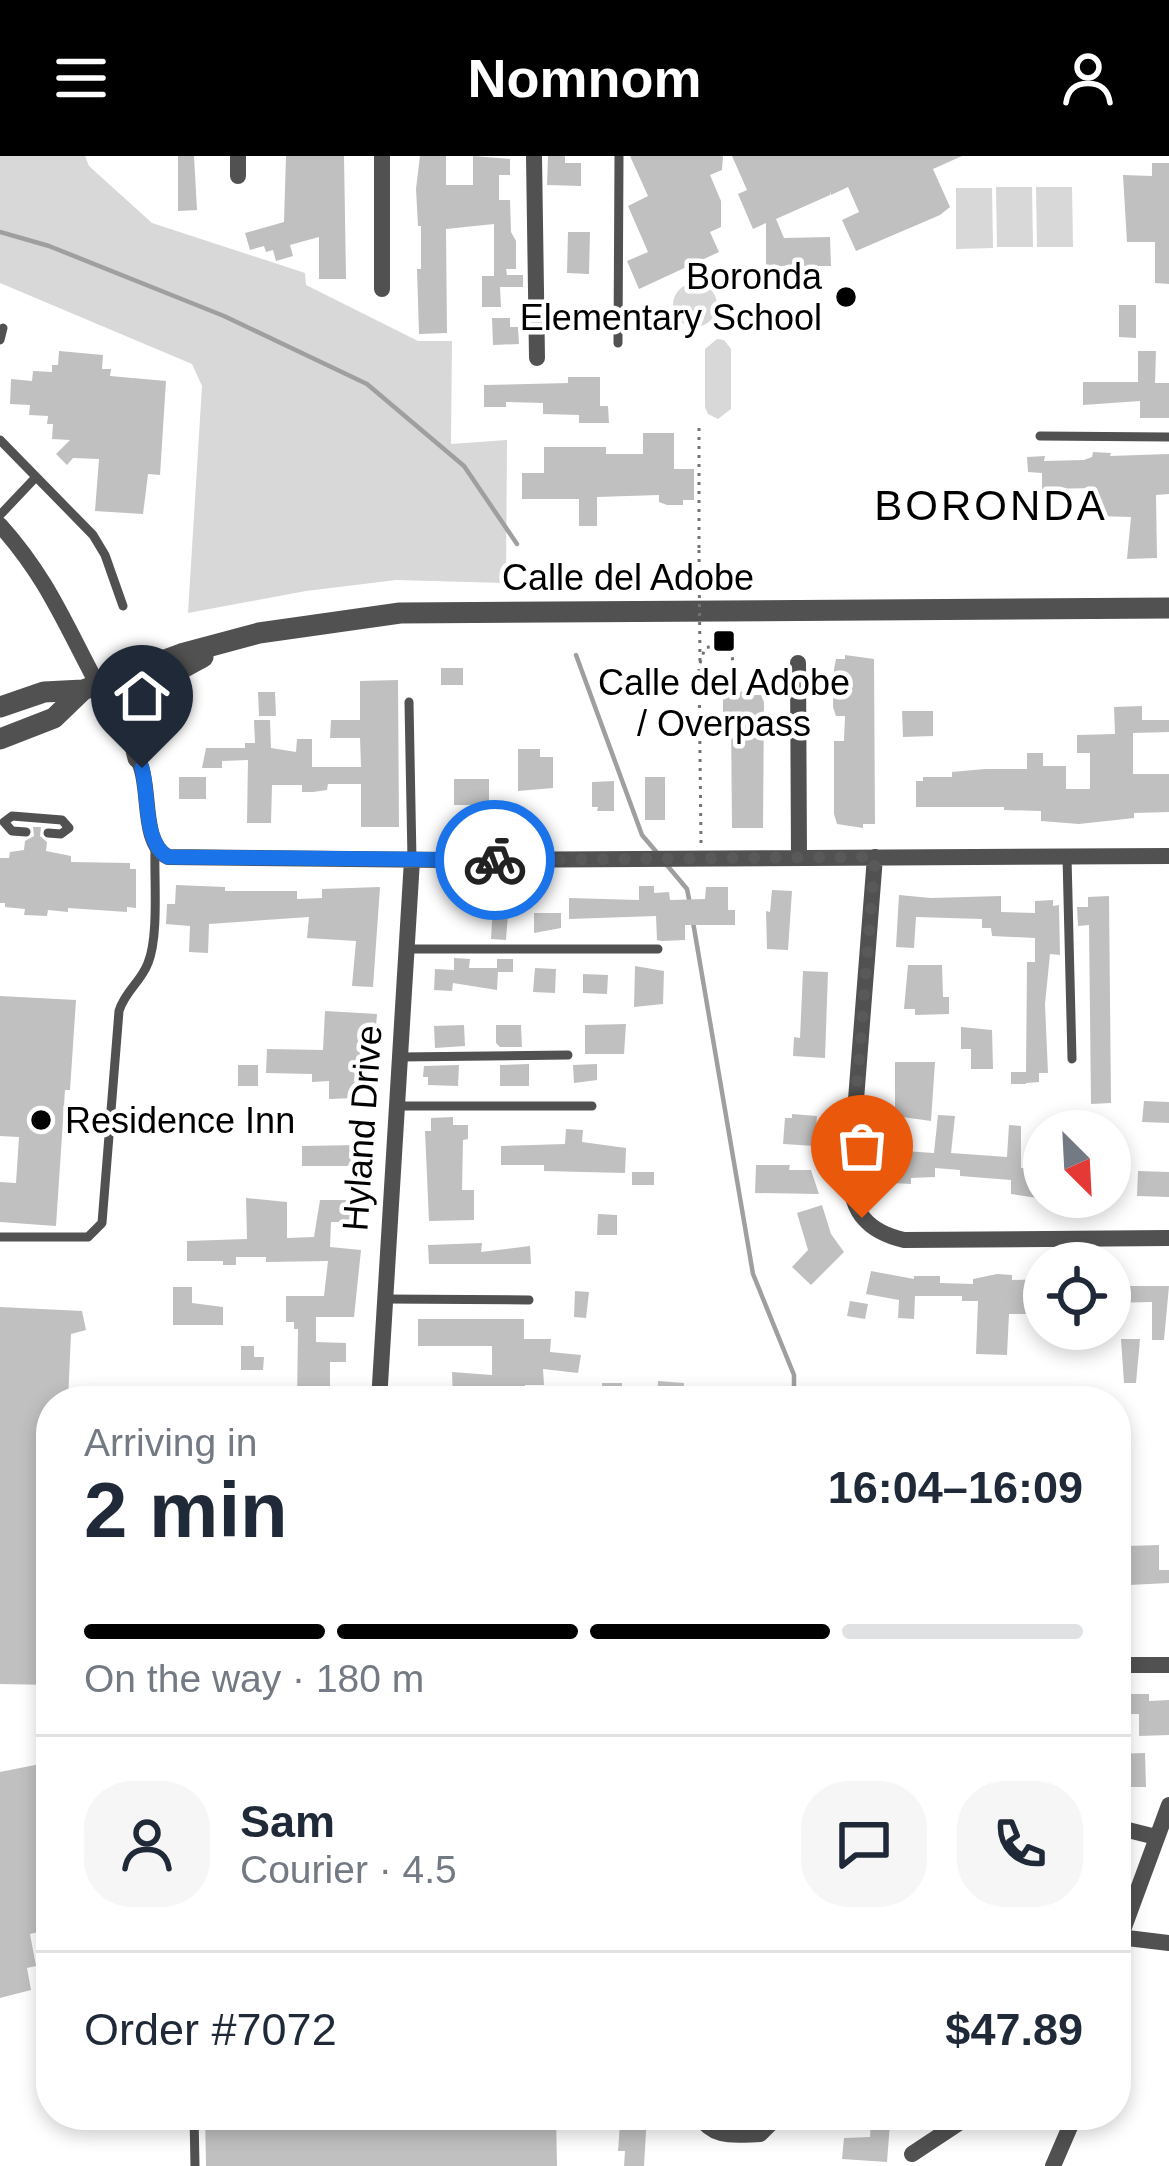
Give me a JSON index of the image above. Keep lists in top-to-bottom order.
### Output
{
  "streets": {
    "street": ["Calle del Adobe", "Hyland Drive"]
  },
  "districts": ["BORONDA"],
  "places": {
    "other": ["Boronda Elementary School", "Residence Inn"],
    "transit": ["Calle del Adobe / Overpass"]
  },
  "north": "bottom right",
  "page": {
    "header": "Nomnom",
    "heading": ["2 min", "Arriving in", "16:04–16:09"],
    "panel": [
      "Sam",
      "Courier · 4.5",
      "Order #7072",
      "$47.89"
    ],
    "bar": "On the way · 180 m"
  }
}
